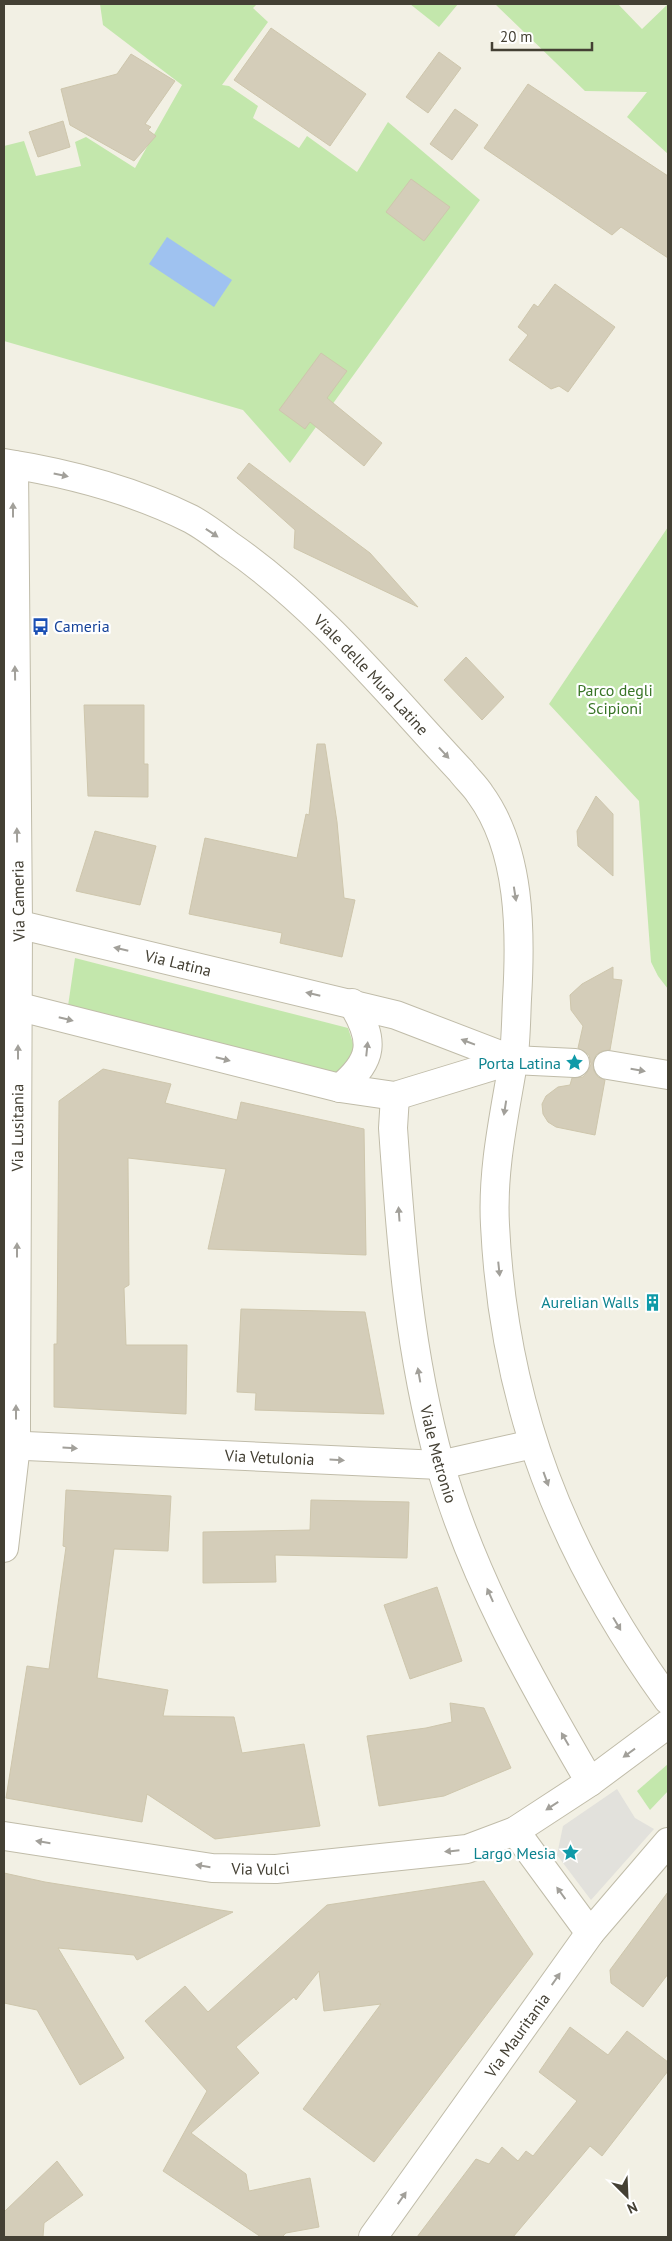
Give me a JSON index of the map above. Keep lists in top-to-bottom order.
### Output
{
  "streets": {
    "street": [
      "Viale delle Mura Latine",
      "Via Cameria",
      "Via Latina",
      "Via Lusitania",
      "Viale Metronio",
      "Via Vetulonia",
      "Via Vulci",
      "Via Mauritania"
    ]
  },
  "crossings": [
    ["Viale delle Mura Latine", "Via Cameria"],
    ["Viale delle Mura Latine", "Via Latina"],
    ["Via Cameria", "Via Latina"],
    ["Via Cameria", "Via Lusitania"],
    ["Via Lusitania", "Via Vetulonia"],
    ["Viale Metronio", "Via Vetulonia"]
  ],
  "one_way": [
    "Viale delle Mura Latine",
    "Via Cameria",
    "Via Lusitania",
    "Via Vetulonia",
    "Via Vulci",
    "Via Mauritania"
  ],
  "parks": ["Parco degli Scipioni"],
  "places": {
    "bus stop": ["Cameria"],
    "place": ["Porta Latina", "Largo Mesia"],
    "building": ["Aurelian Walls"]
  },
  "scale_bar": "20 m",
  "north": "bottom right"
}
